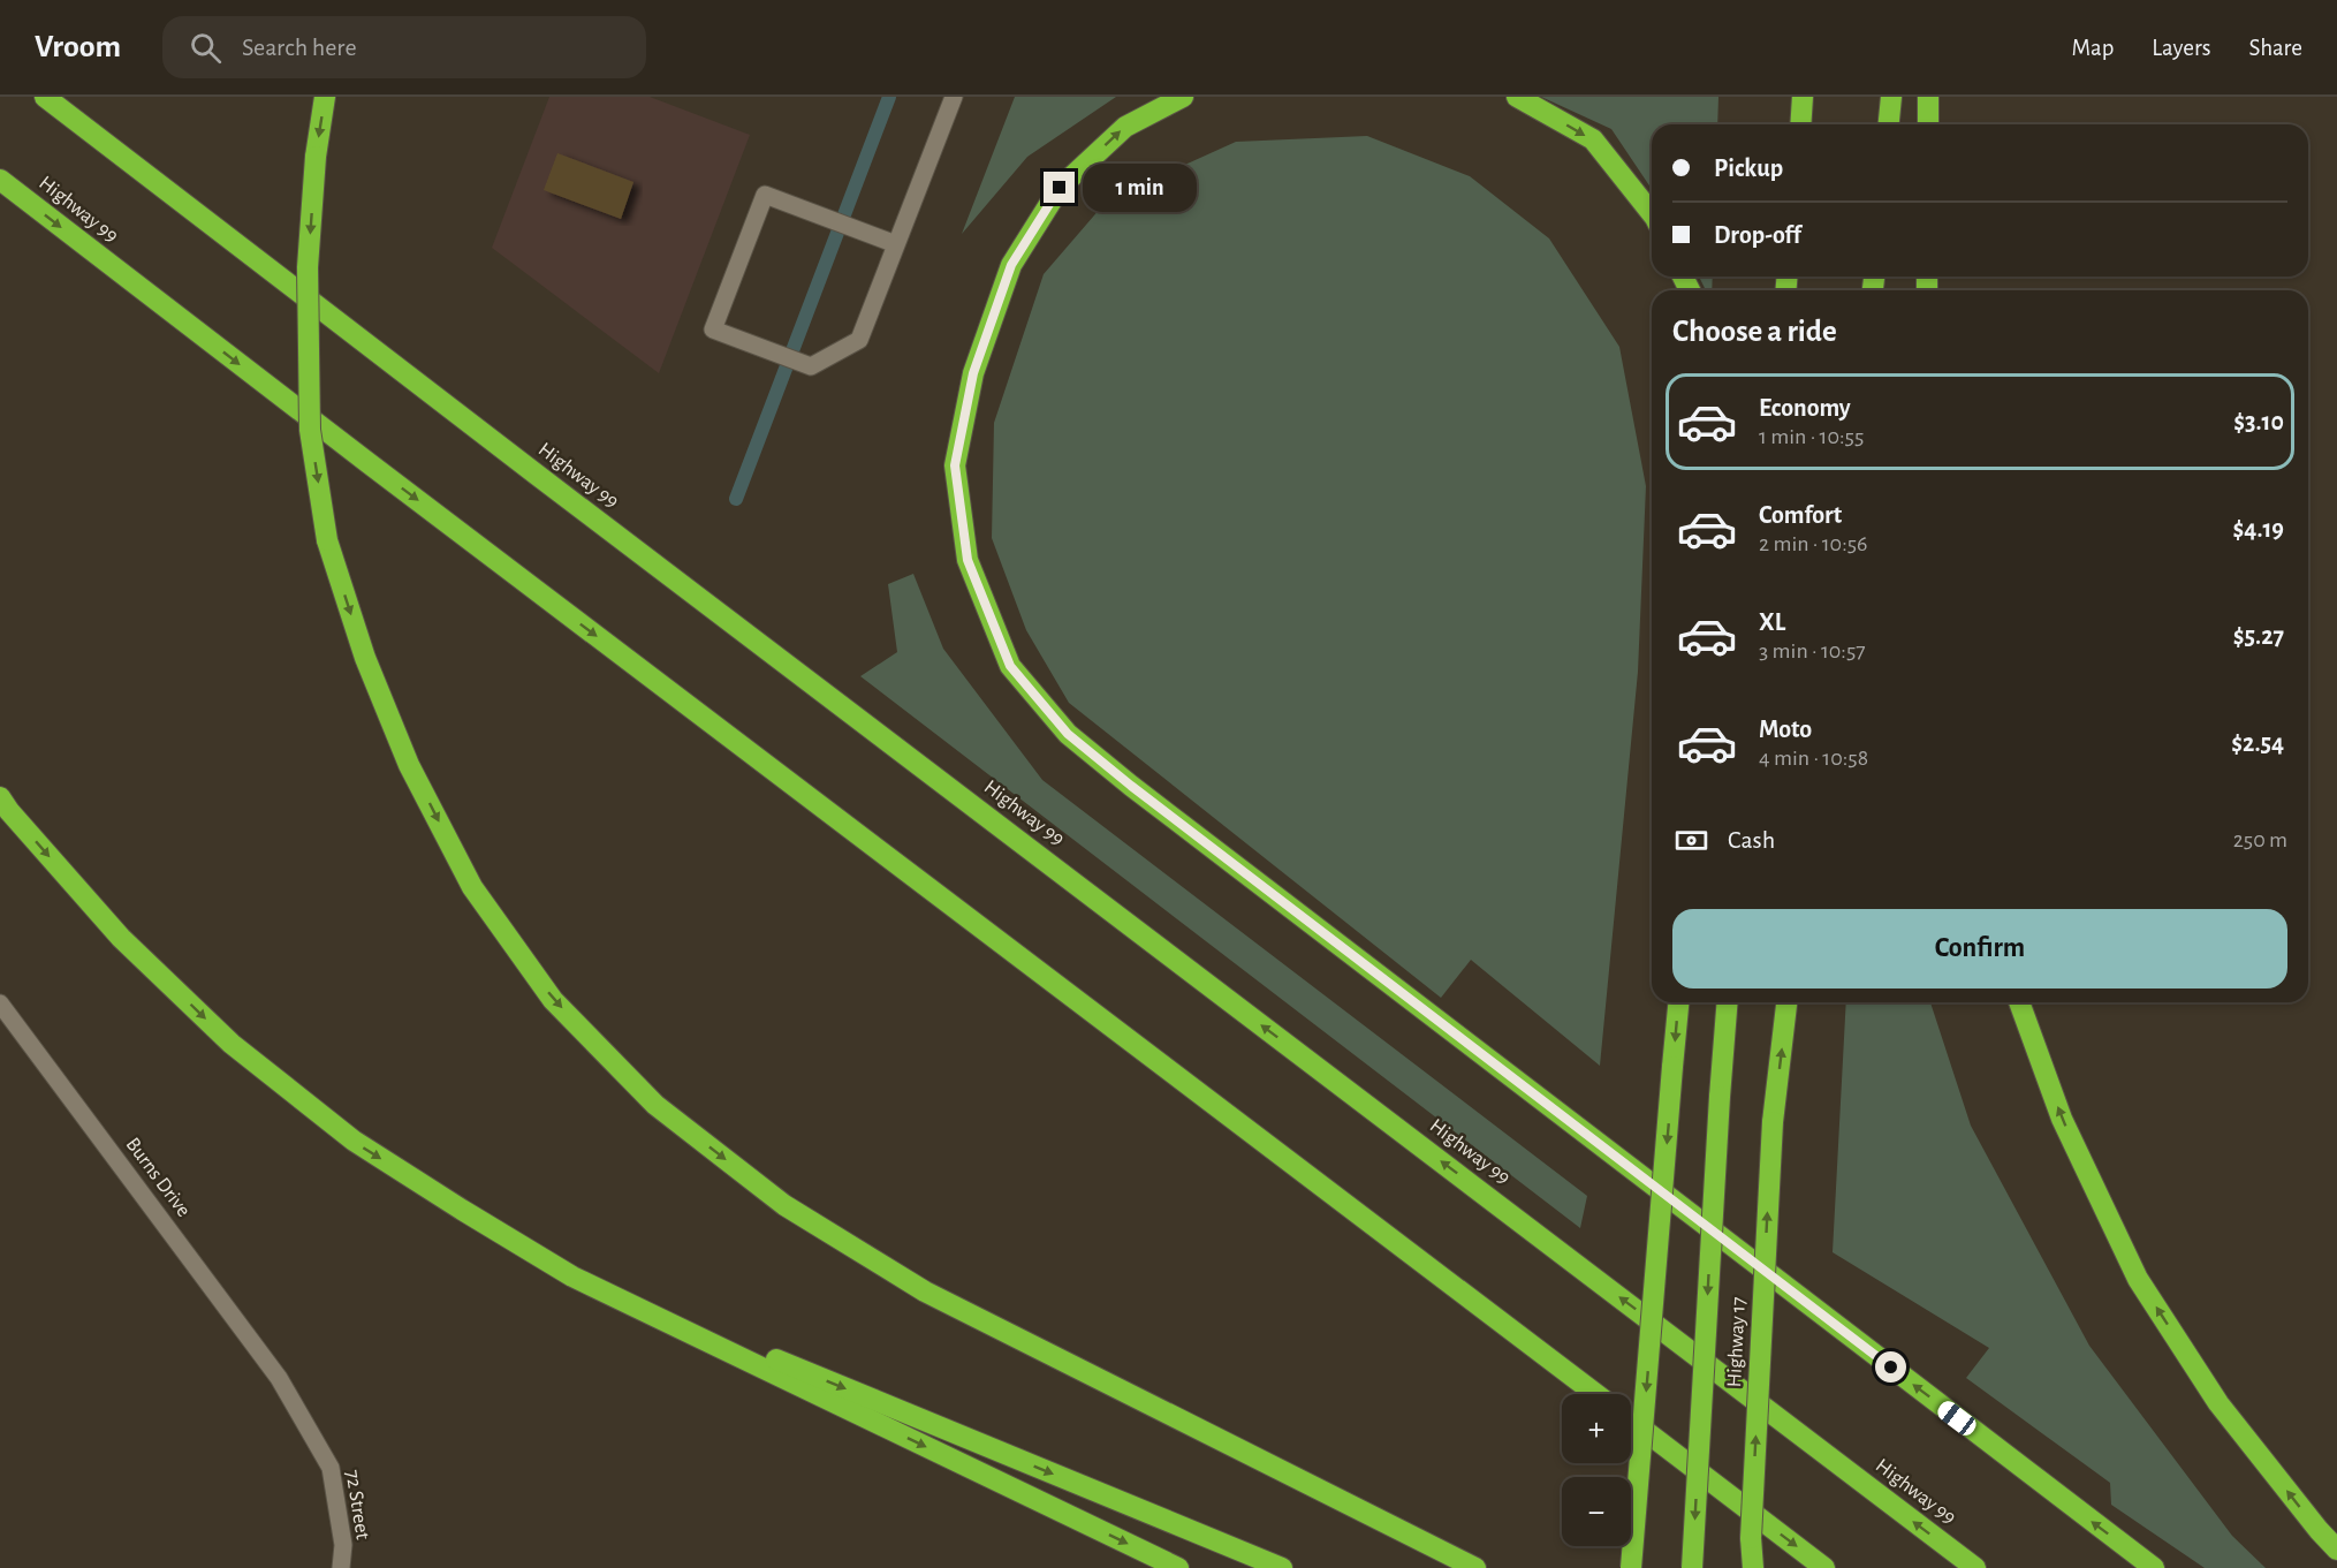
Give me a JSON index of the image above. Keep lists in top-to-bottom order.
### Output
{
  "streets": {
    "highway": ["Highway 99", "Highway 17"],
    "street": ["Burns Drive", "72 Street"]
  },
  "crossings": [
    ["Burns Drive", "72 Street"]
  ],
  "page": {
    "header": "Vroom",
    "search": "Search here",
    "nav": ["Map", "Layers", "Share"],
    "banner": ["Pickup", "Drop-off"],
    "bubble": "1 min",
    "heading": "Choose a ride",
    "list": [
      {
        "name": "Economy",
        "note": "1 min · 10:55",
        "value": "$3.10"
      },
      {
        "name": "Comfort",
        "note": "2 min · 10:56",
        "value": "$4.19"
      },
      {
        "name": "XL",
        "note": "3 min · 10:57",
        "value": "$5.27"
      },
      {
        "name": "Moto",
        "note": "4 min · 10:58",
        "value": "$2.54"
      }
    ],
    "pay": ["Cash", "250 m"],
    "buttons": "Confirm",
    "map_buttons": ["+", "−"]
  }
}
